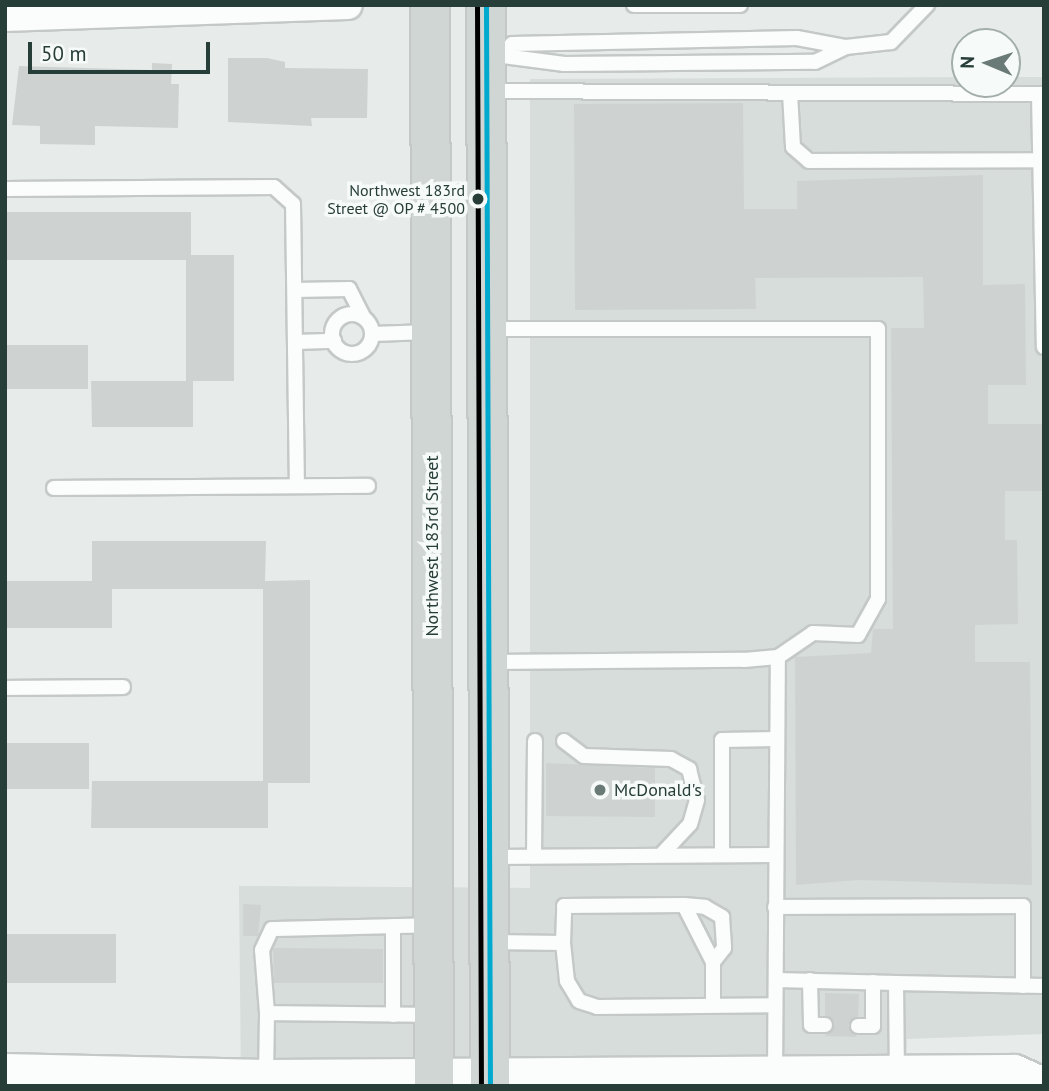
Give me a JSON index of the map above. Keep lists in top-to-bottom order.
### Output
{
  "streets": {
    "main road": ["Northwest 183rd Street"]
  },
  "places": ["Northwest 183rd Street @ OP # 4500", "McDonald's"],
  "scale_bar": "50 m",
  "north": "left"
}
